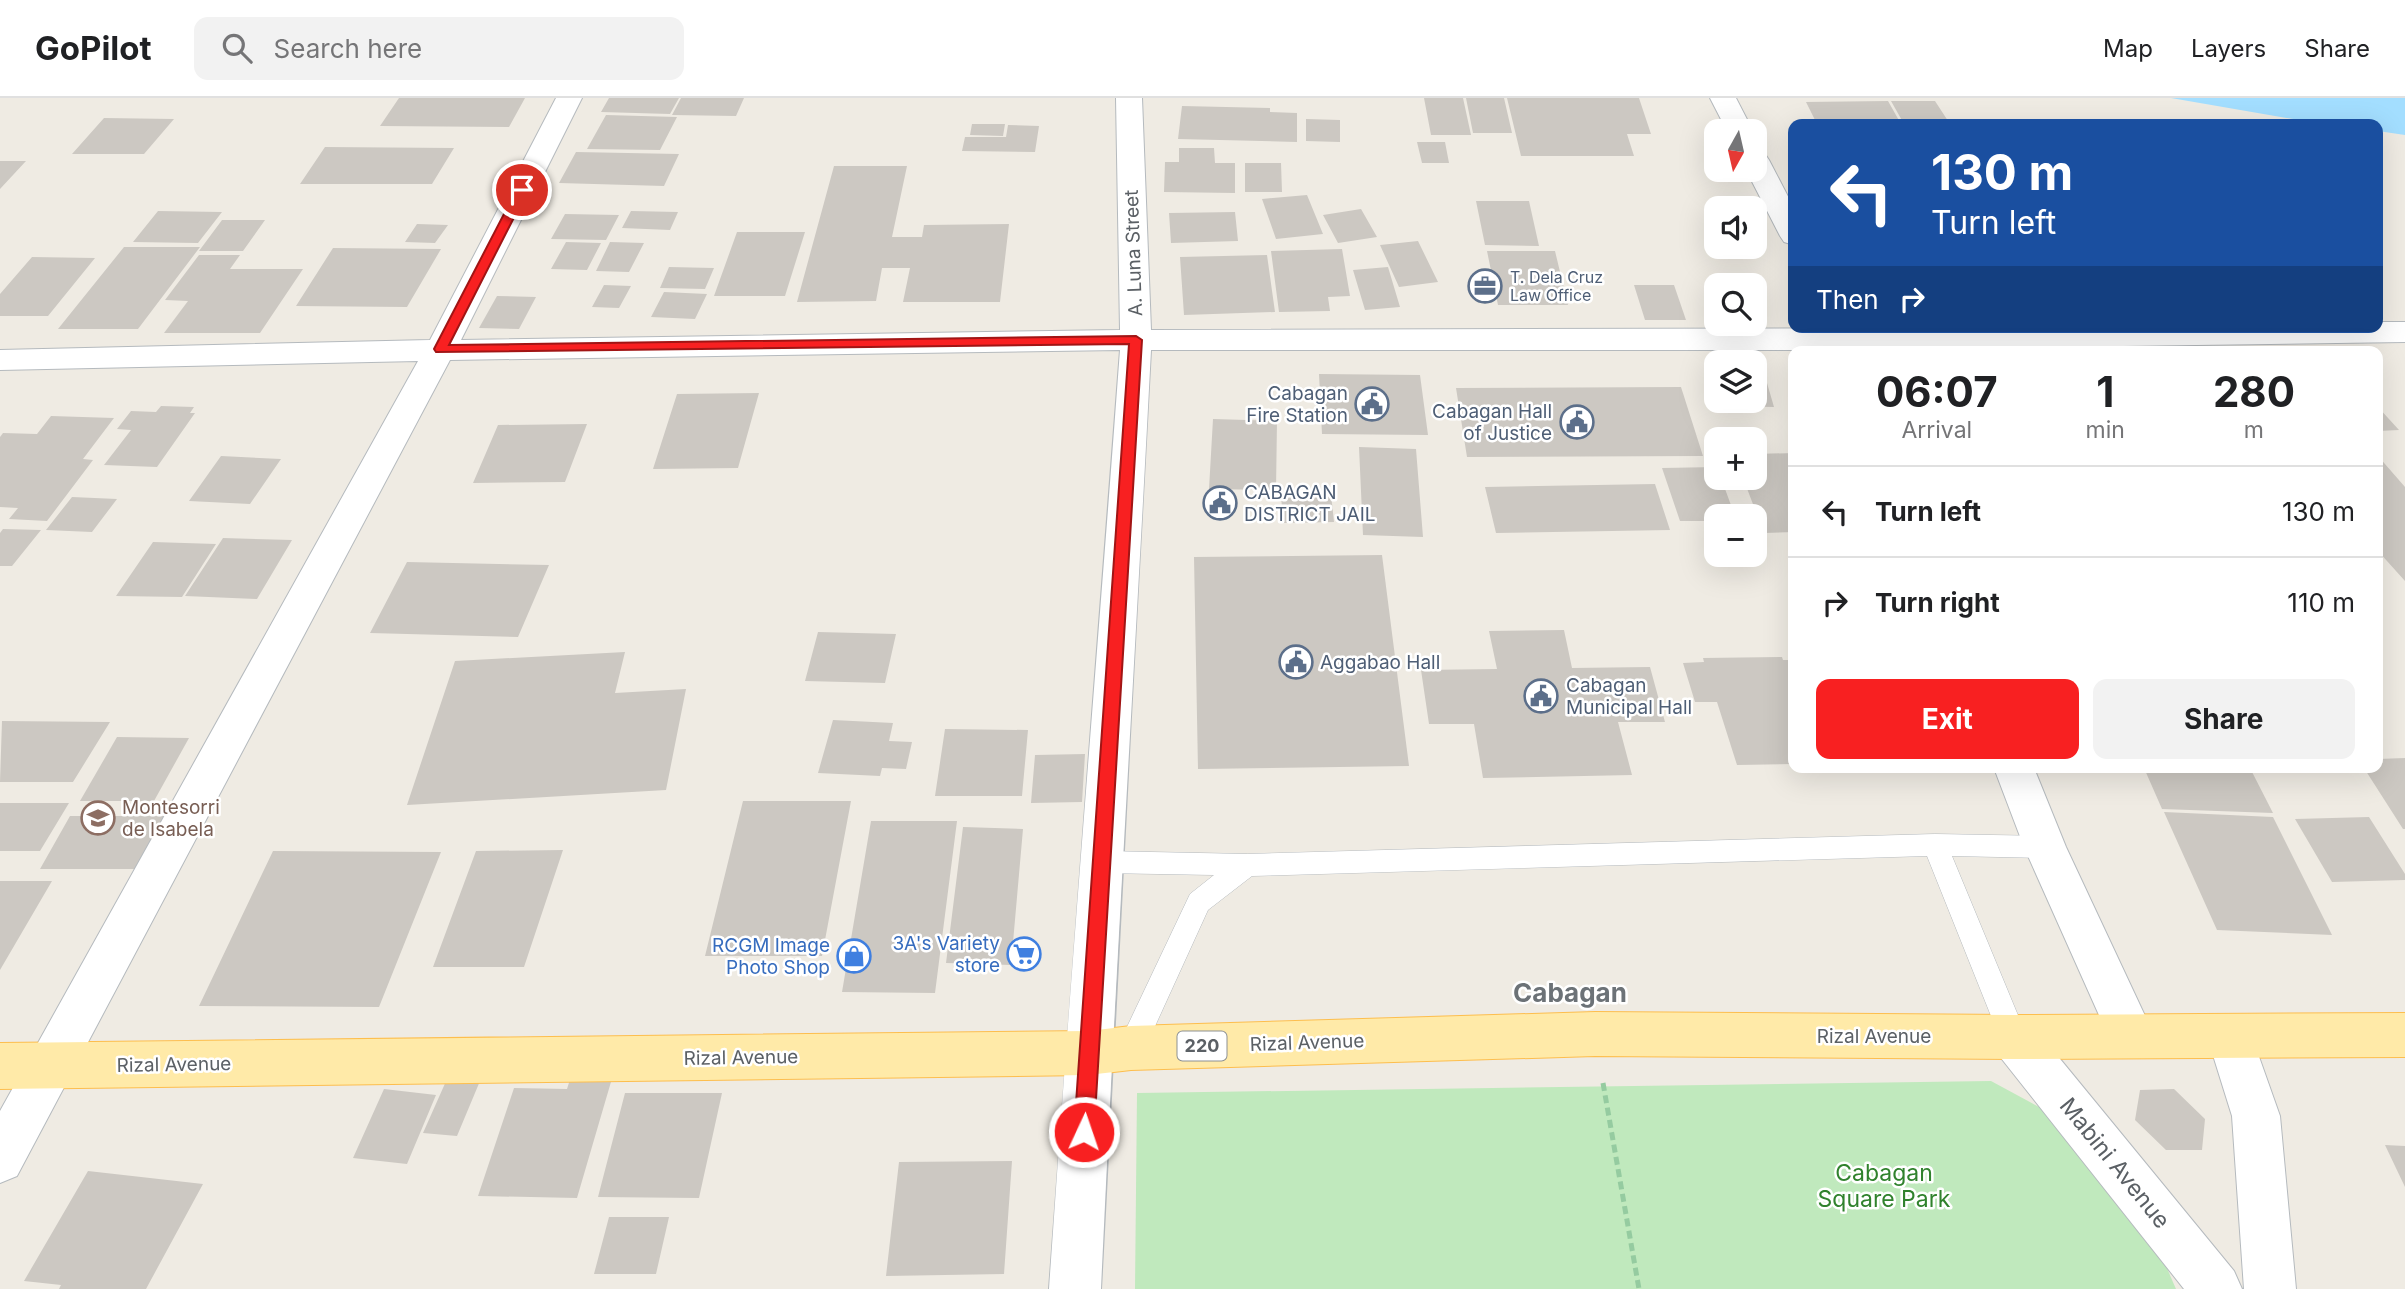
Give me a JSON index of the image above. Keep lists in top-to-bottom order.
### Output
{
  "streets": {
    "main road": ["Rizal Avenue", "220"],
    "street": ["A. Luna Street", "Mabini Avenue"]
  },
  "crossings": [
    ["A. Luna Street", "Rizal Avenue"],
    ["Rizal Avenue", "Mabini Avenue"]
  ],
  "districts": ["Cabagan"],
  "parks": ["Cabagan Square Park"],
  "places": {
    "office": ["T. Dela Cruz Law Office"],
    "public building": [
      "Cabagan Fire Station",
      "Cabagan Hall of Justice",
      "CABAGAN DISTRICT JAIL",
      "Aggabao Hall",
      "Cabagan Municipal Hall"
    ],
    "school or university": ["Montesorri de Isabela"],
    "supermarket": ["3A's Variety store"],
    "shop": ["RCGM Image Photo Shop"]
  },
  "north": "bottom",
  "page": {
    "header": "GoPilot",
    "search": "Search here",
    "nav": ["Map", "Layers", "Share"],
    "map_buttons": ["+", "−"],
    "turn": ["130 m", "Turn left"],
    "then": "Then",
    "eta": [
      "06:07",
      "Arrival",
      "1",
      "min",
      "280",
      "m"
    ],
    "list": [
      {
        "name": "Turn left",
        "value": "130 m"
      },
      {
        "name": "Turn right",
        "value": "110 m"
      }
    ],
    "buttons": ["Exit", "Share"]
  }
}
